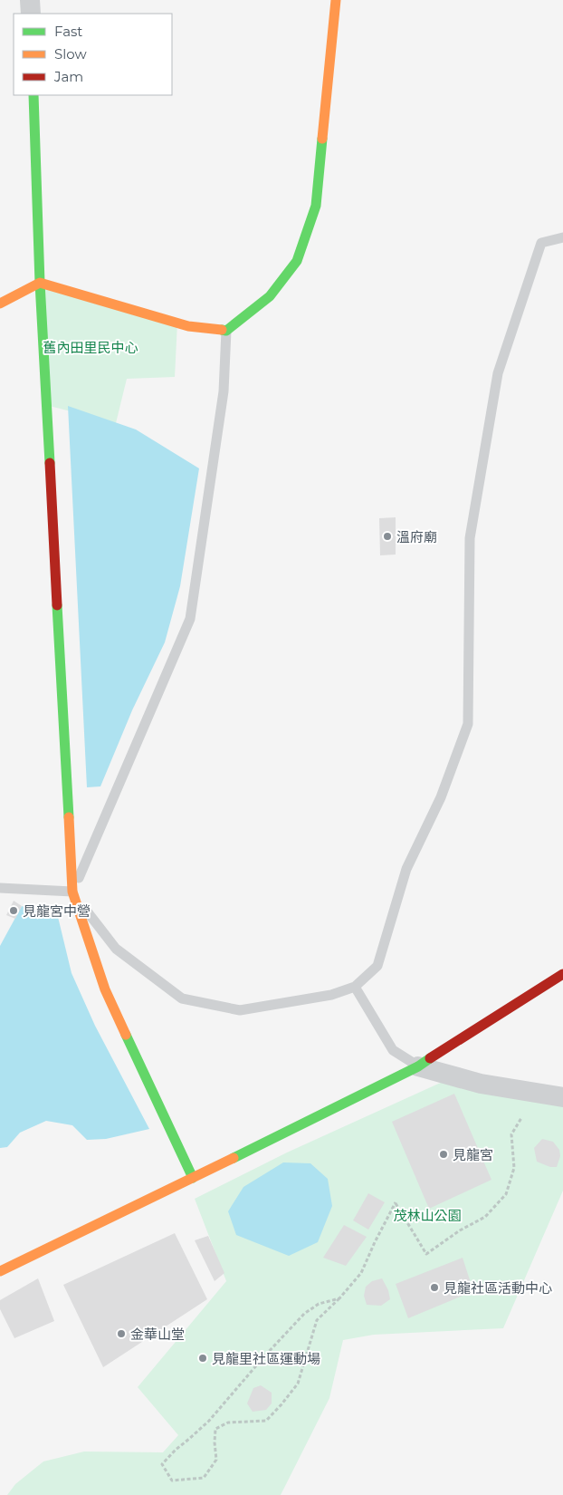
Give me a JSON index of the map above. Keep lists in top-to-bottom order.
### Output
{
  "parks": ["舊內田里民中心", "茂林山公園"],
  "places": [
    "溫府廟",
    "見龍宮中營",
    "見龍宮",
    "見龍社區活動中心",
    "金華山堂",
    "見龍里社區運動場"
  ],
  "legend": ["Fast", "Slow", "Jam"]
}
